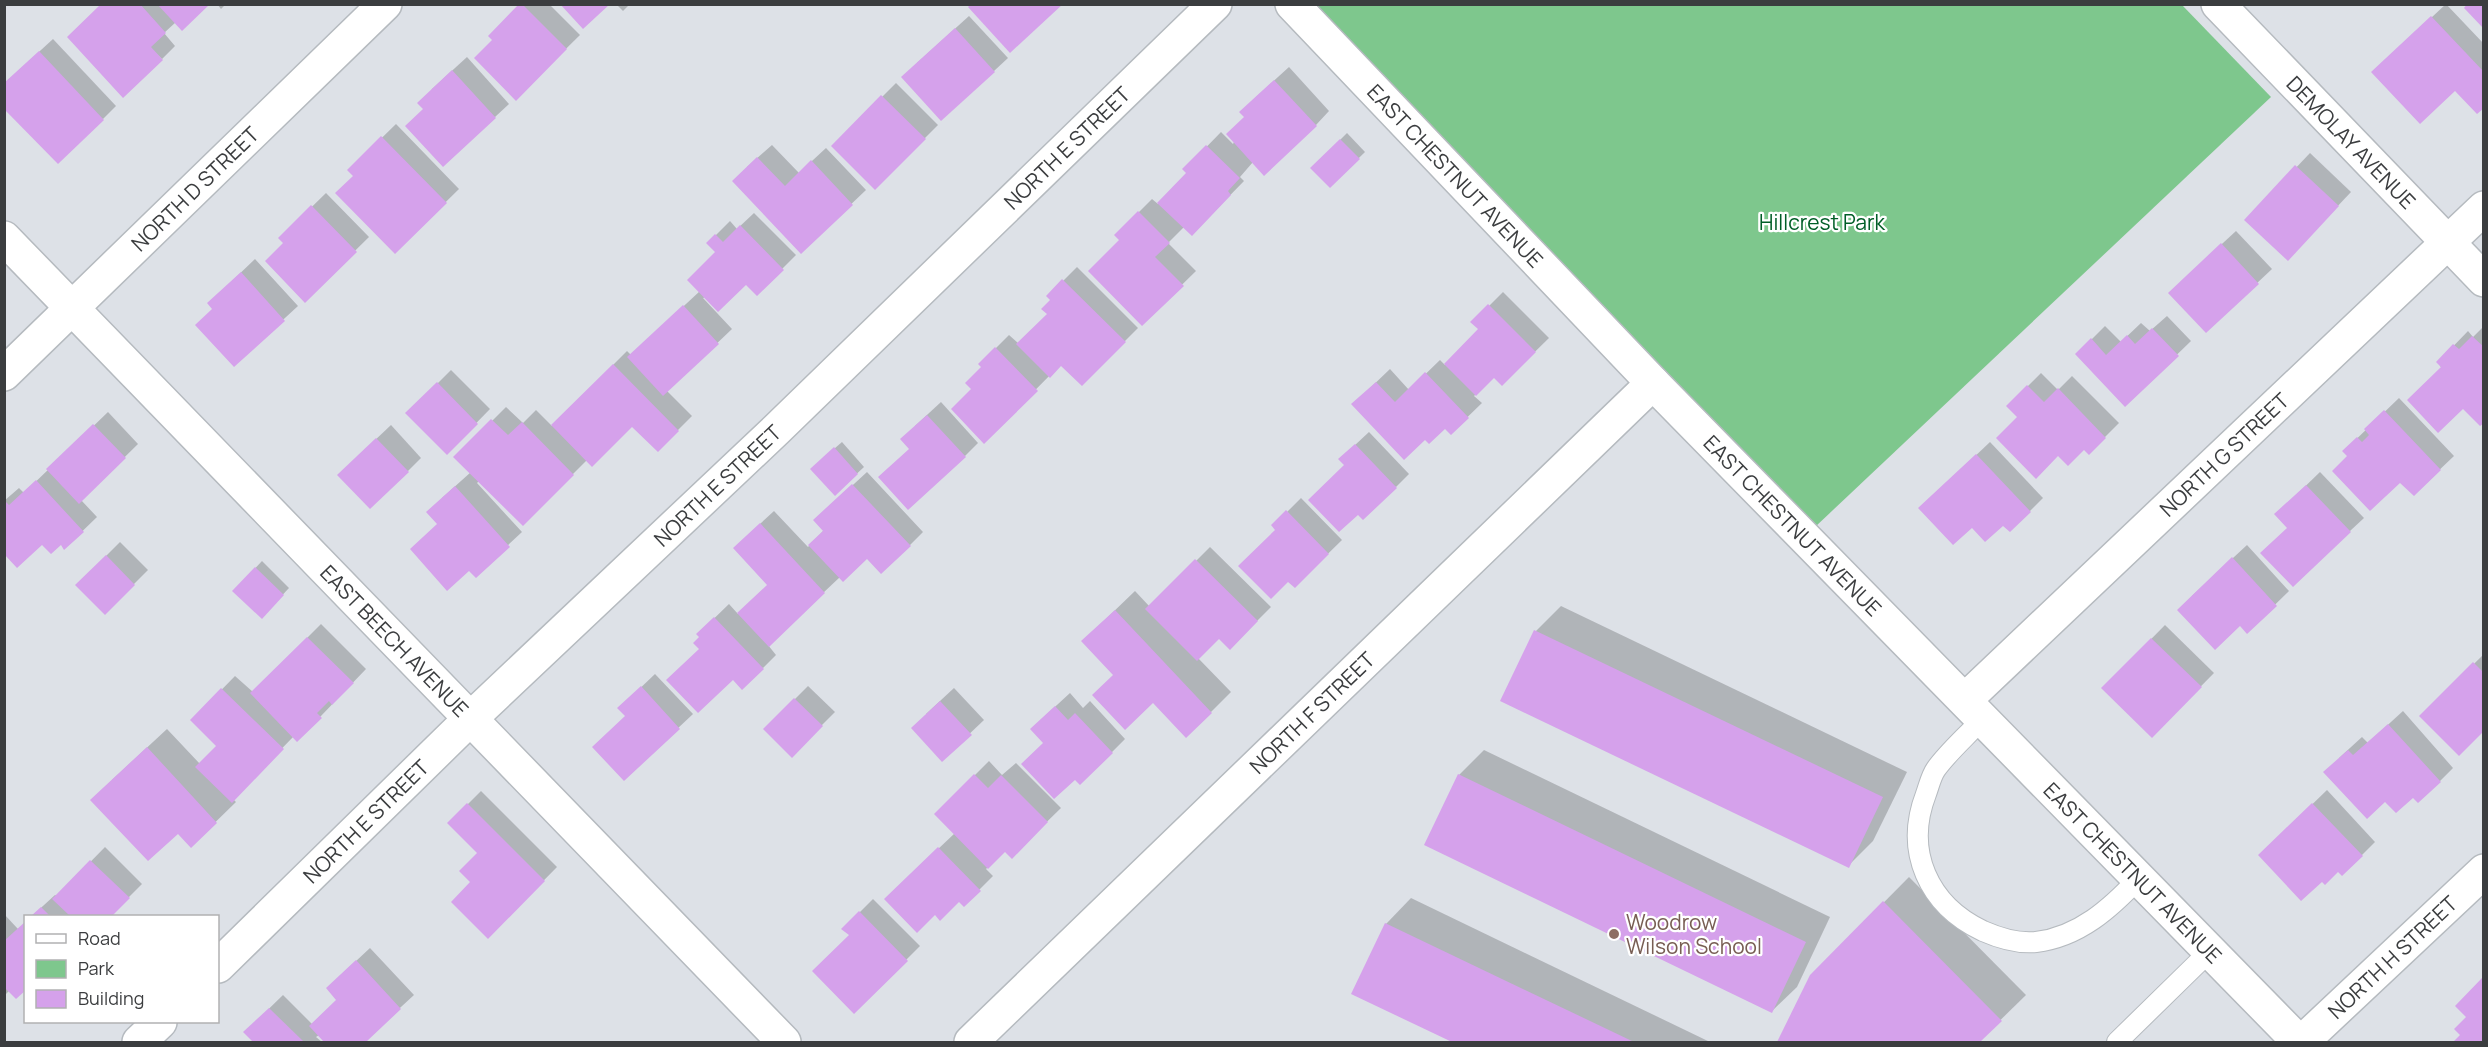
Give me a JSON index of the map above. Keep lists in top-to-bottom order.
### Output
{
  "streets": {
    "street": [
      "DEMOLAY AVENUE",
      "NORTH E STREET",
      "EAST CHESTNUT AVENUE",
      "NORTH D STREET",
      "NORTH G STREET",
      "EAST BEECH AVENUE",
      "NORTH F STREET",
      "NORTH H STREET"
    ]
  },
  "crossings": [
    ["DEMOLAY AVENUE", "NORTH G STREET"],
    ["NORTH E STREET", "EAST BEECH AVENUE"],
    ["EAST CHESTNUT AVENUE", "NORTH G STREET"],
    ["EAST CHESTNUT AVENUE", "NORTH F STREET"],
    ["EAST CHESTNUT AVENUE", "NORTH H STREET"],
    ["NORTH D STREET", "EAST BEECH AVENUE"]
  ],
  "parks": ["Hillcrest Park"],
  "places": ["Woodrow Wilson School"],
  "legend": ["Road", "Park", "Building"]
}
